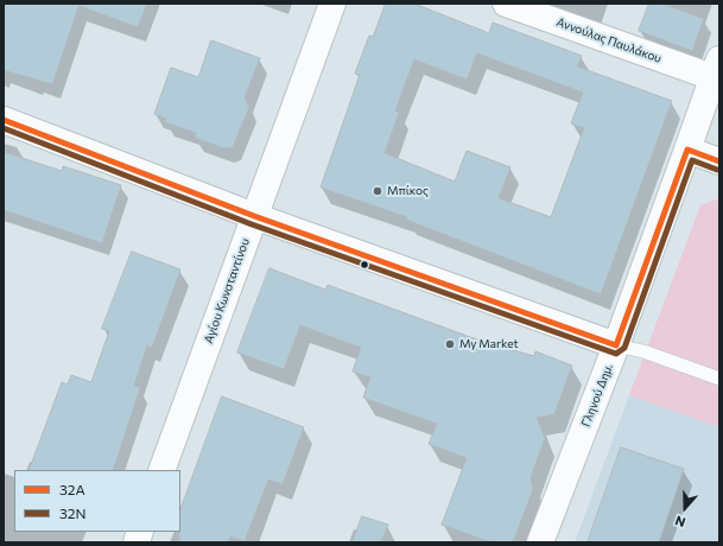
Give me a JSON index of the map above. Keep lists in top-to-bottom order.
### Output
{
  "streets": {
    "street": ["Αννούλας Παυλάκου", "Αγίου Κωνσταντίνου", "Γληνού Δημ."]
  },
  "crossings": [
    ["Αννούλας Παυλάκου", "Γληνού Δημ."]
  ],
  "places": ["Μπίκος", "My Market"],
  "lines": ["transit line 32Α", "transit line 32Ν"],
  "legend": ["32Α", "32Ν"],
  "north": "bottom"
}
